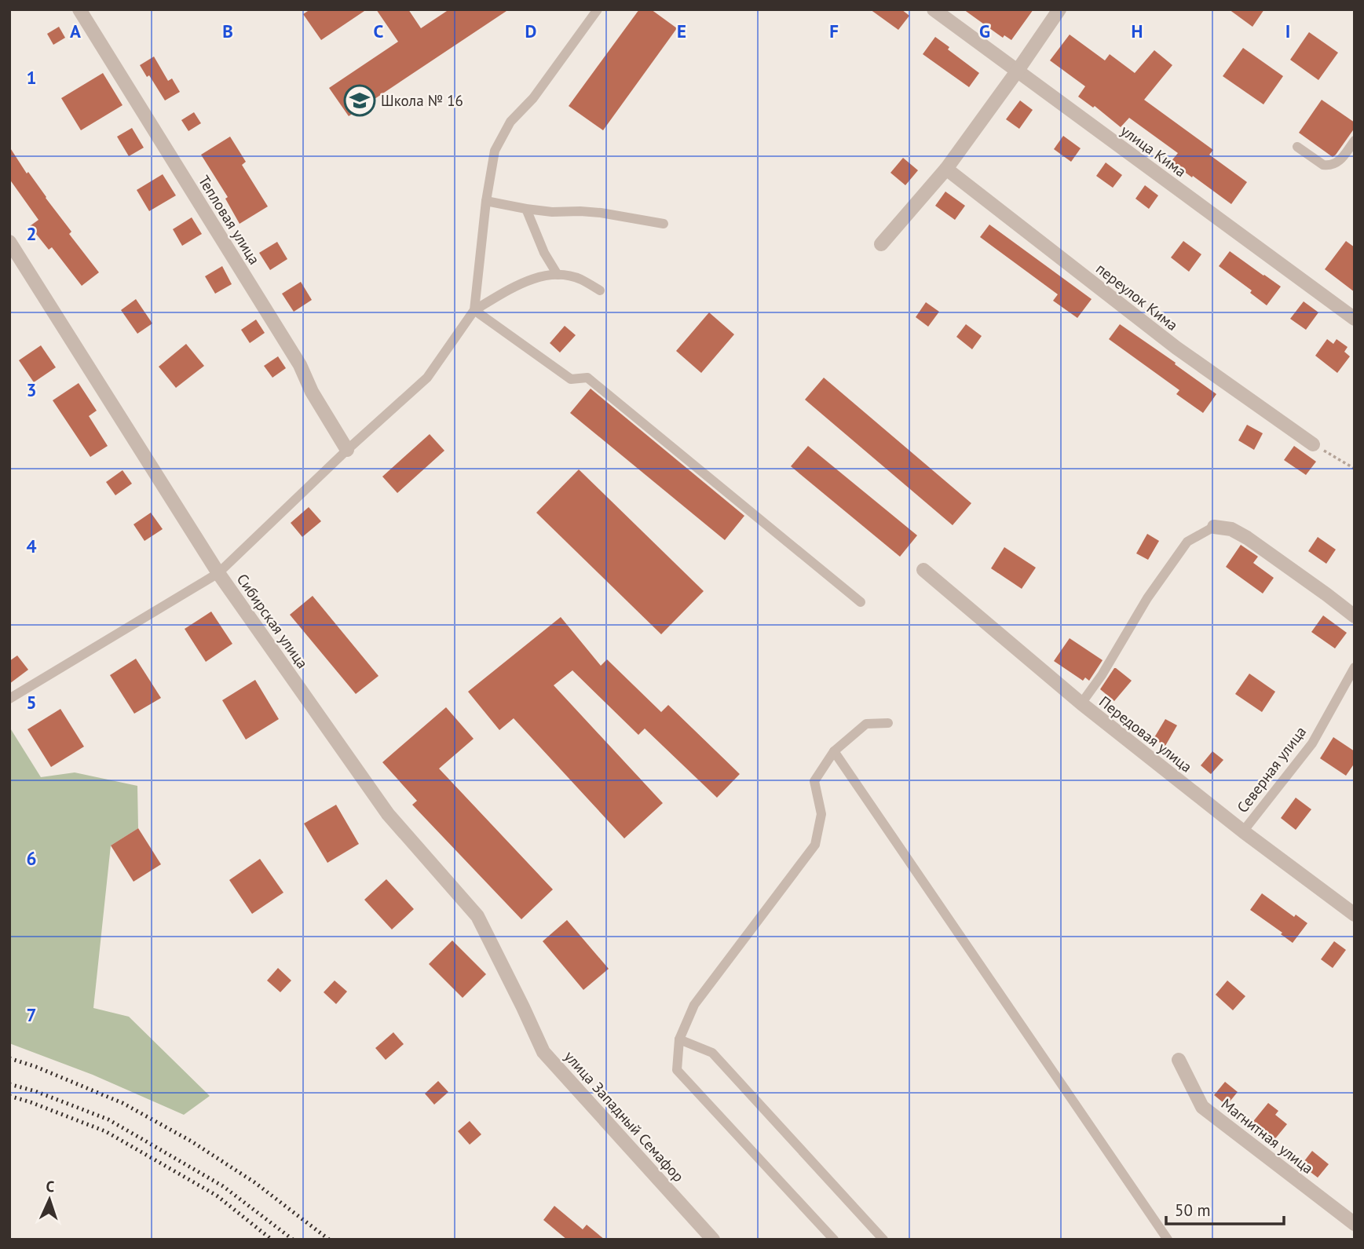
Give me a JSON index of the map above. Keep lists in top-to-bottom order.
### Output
{
  "streets": {
    "street": [
      "улица Кима",
      "Тепловая улица",
      "переулок Кима",
      "Сибирская улица",
      "Передовая улица",
      "улица Западный Семафор",
      "Магнитная улица"
    ],
    "lane": ["Северная улица"]
  },
  "crossings": [
    ["Сибирская улица", "улица Западный Семафор"],
    ["Передовая улица", "Северная улица"]
  ],
  "places": {
    "school or university": ["Школа № 16"]
  },
  "scale_bar": "50 m",
  "north": "top",
  "grid": {
    "columns": [
      "A",
      "B",
      "C",
      "D",
      "E",
      "F",
      "G",
      "H",
      "I"
    ],
    "rows": [
      "1",
      "2",
      "3",
      "4",
      "5",
      "6",
      "7"
    ]
  }
}
